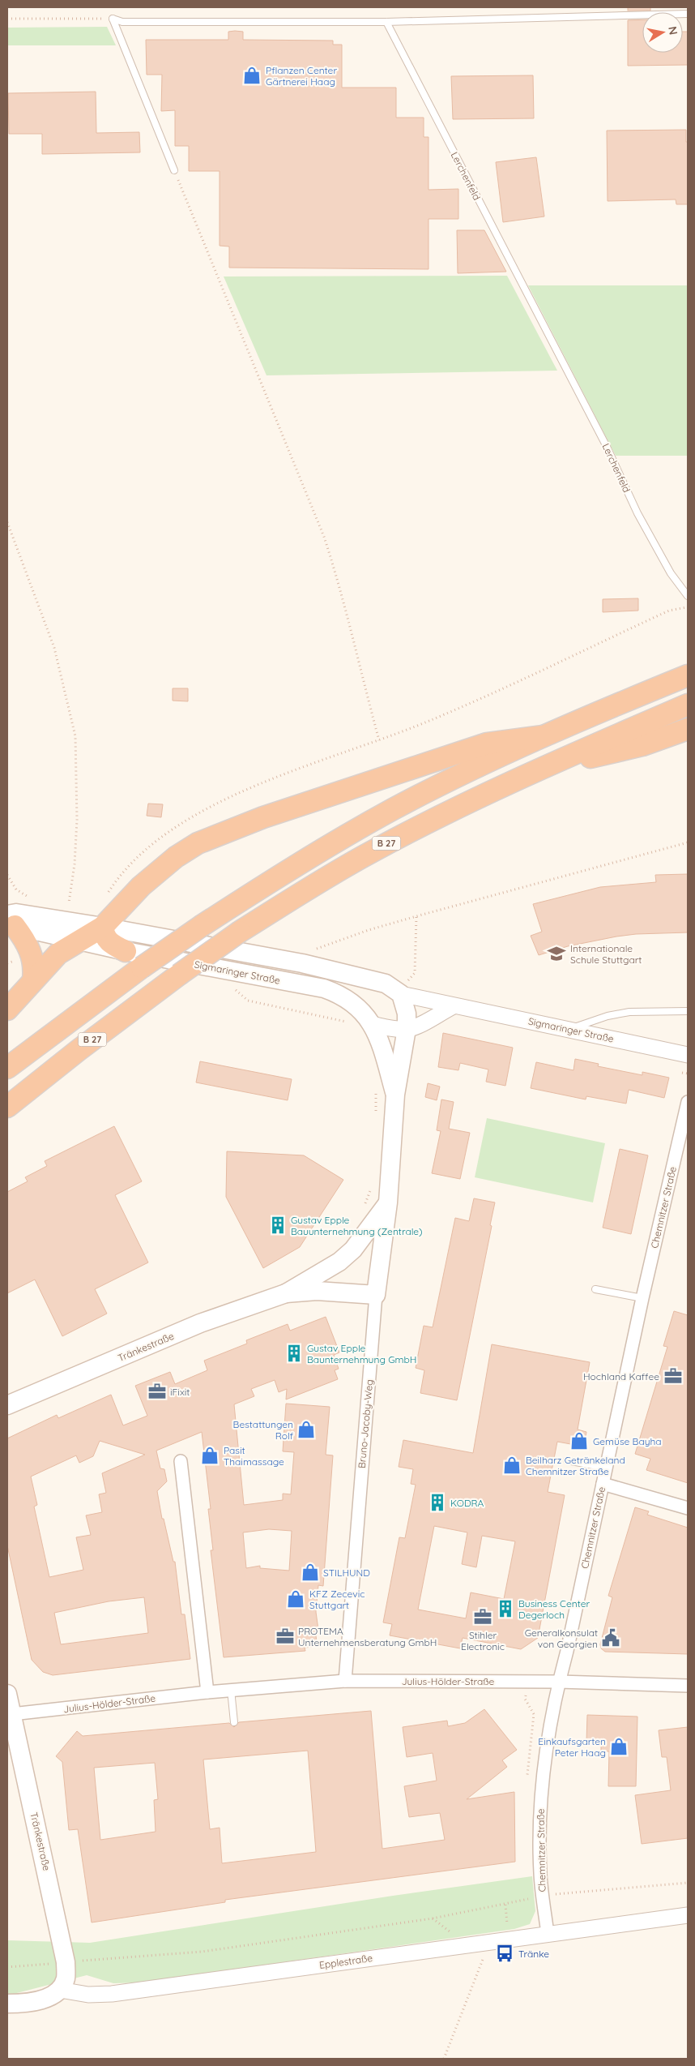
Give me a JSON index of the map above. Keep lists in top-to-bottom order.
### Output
{
  "streets": {
    "highway": ["B 27"],
    "main road": ["Sigmaringer Straße", "Tränkestraße", "Bruno-Jacoby-Weg"],
    "street": ["Chemnitzer Straße", "Julius-Hölder-Straße", "Epplestraße"],
    "lane": ["Lerchenfeld"]
  },
  "crossings": [
    ["B 27", "Sigmaringer Straße"],
    ["Sigmaringer Straße", "Bruno-Jacoby-Weg"],
    ["Chemnitzer Straße", "Julius-Hölder-Straße"],
    ["Chemnitzer Straße", "Epplestraße"],
    ["Tränkestraße", "Bruno-Jacoby-Weg"],
    ["Tränkestraße", "Julius-Hölder-Straße"],
    ["Tränkestraße", "Epplestraße"],
    ["Bruno-Jacoby-Weg", "Julius-Hölder-Straße"]
  ],
  "places": {
    "shop": [
      "Pflanzen Center Gärtnerei Haag",
      "Bestattungen Rolf",
      "Gemüse Bayha",
      "Pasit Thaimassage",
      "Beilharz Getränkeland Chemnitzer Straße",
      "STILHUND",
      "KFZ Zecevic Stuttgart",
      "Einkaufsgarten Peter Haag"
    ],
    "school or university": ["Internationale Schule Stuttgart"],
    "building": [
      "Gustav Epple Bauunternehmung (Zentrale)",
      "Gustav Epple Baunternehmung GmbH",
      "KODRA",
      "Business Center Degerloch"
    ],
    "office": [
      "Hochland Kaffee",
      "iFixit",
      "Stihler Electronic",
      "PROTEMA Unternehmensberatung GmbH"
    ],
    "public building": ["Generalkonsulat von Georgien"],
    "bus stop": ["Tränke"]
  },
  "north": "right"
}
